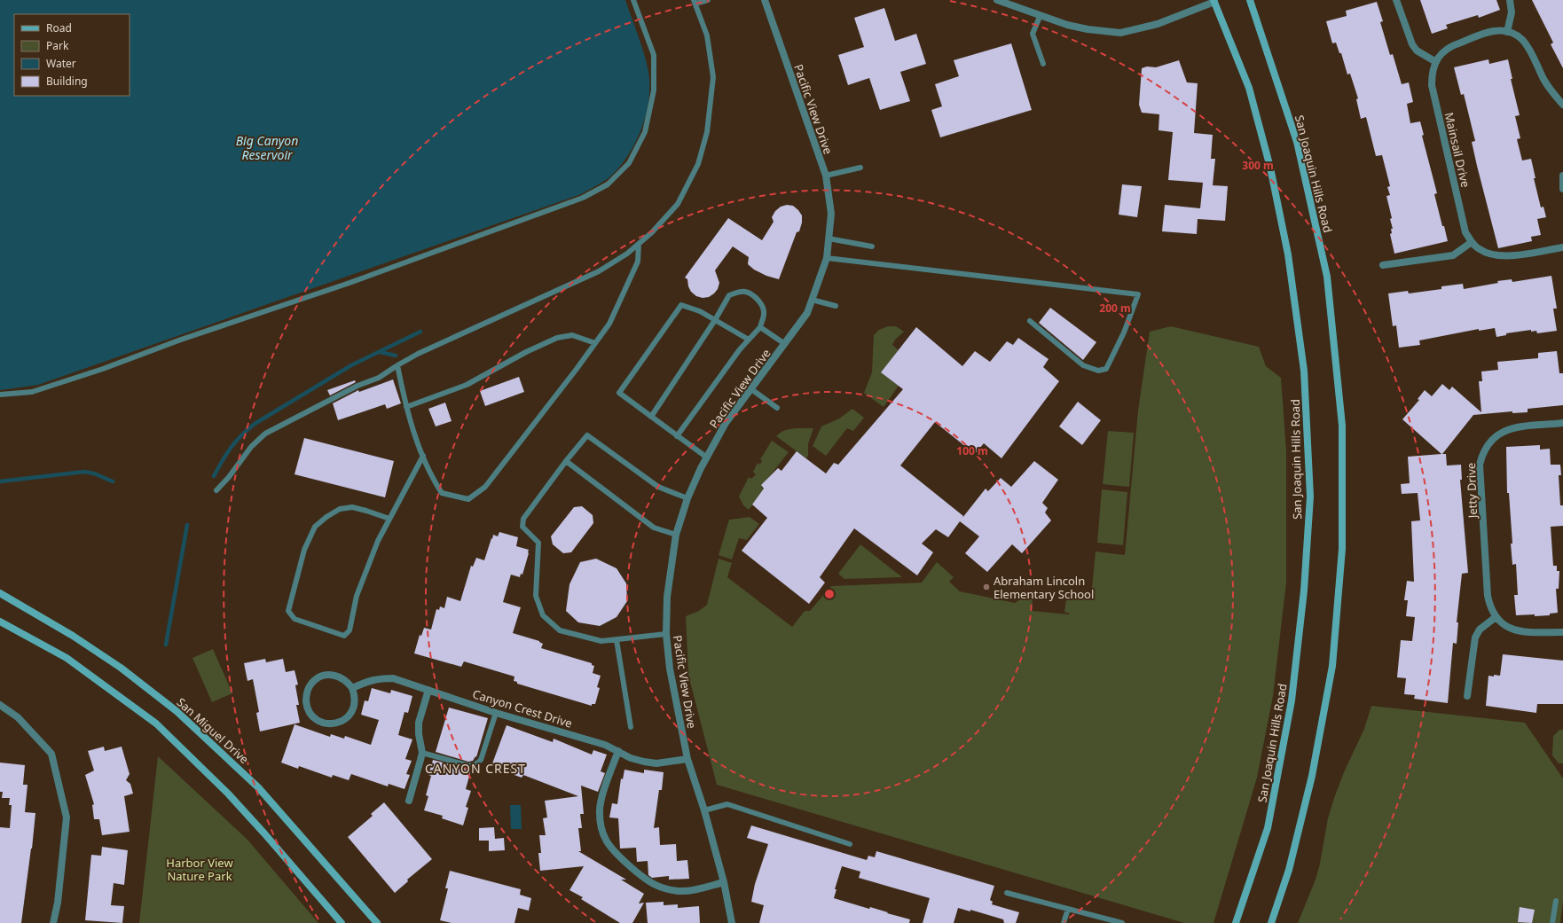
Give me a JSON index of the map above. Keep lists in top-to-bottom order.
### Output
{
  "streets": {
    "main road": ["San Joaquin Hills Road", "San Miguel Drive"],
    "street": [
      "Pacific View Drive",
      "Mainsail Drive",
      "Jetty Drive",
      "Canyon Crest Drive"
    ]
  },
  "crossings": [
    ["Pacific View Drive", "Canyon Crest Drive"]
  ],
  "districts": ["CANYON CREST"],
  "water": ["Big Canyon Reservoir"],
  "parks": ["Harbor View Nature Park"],
  "places": ["Abraham Lincoln Elementary School"],
  "legend": [
    "Road",
    "Park",
    "Water",
    "Building"
  ],
  "rings": ["300 m", "200 m", "100 m"]
}
